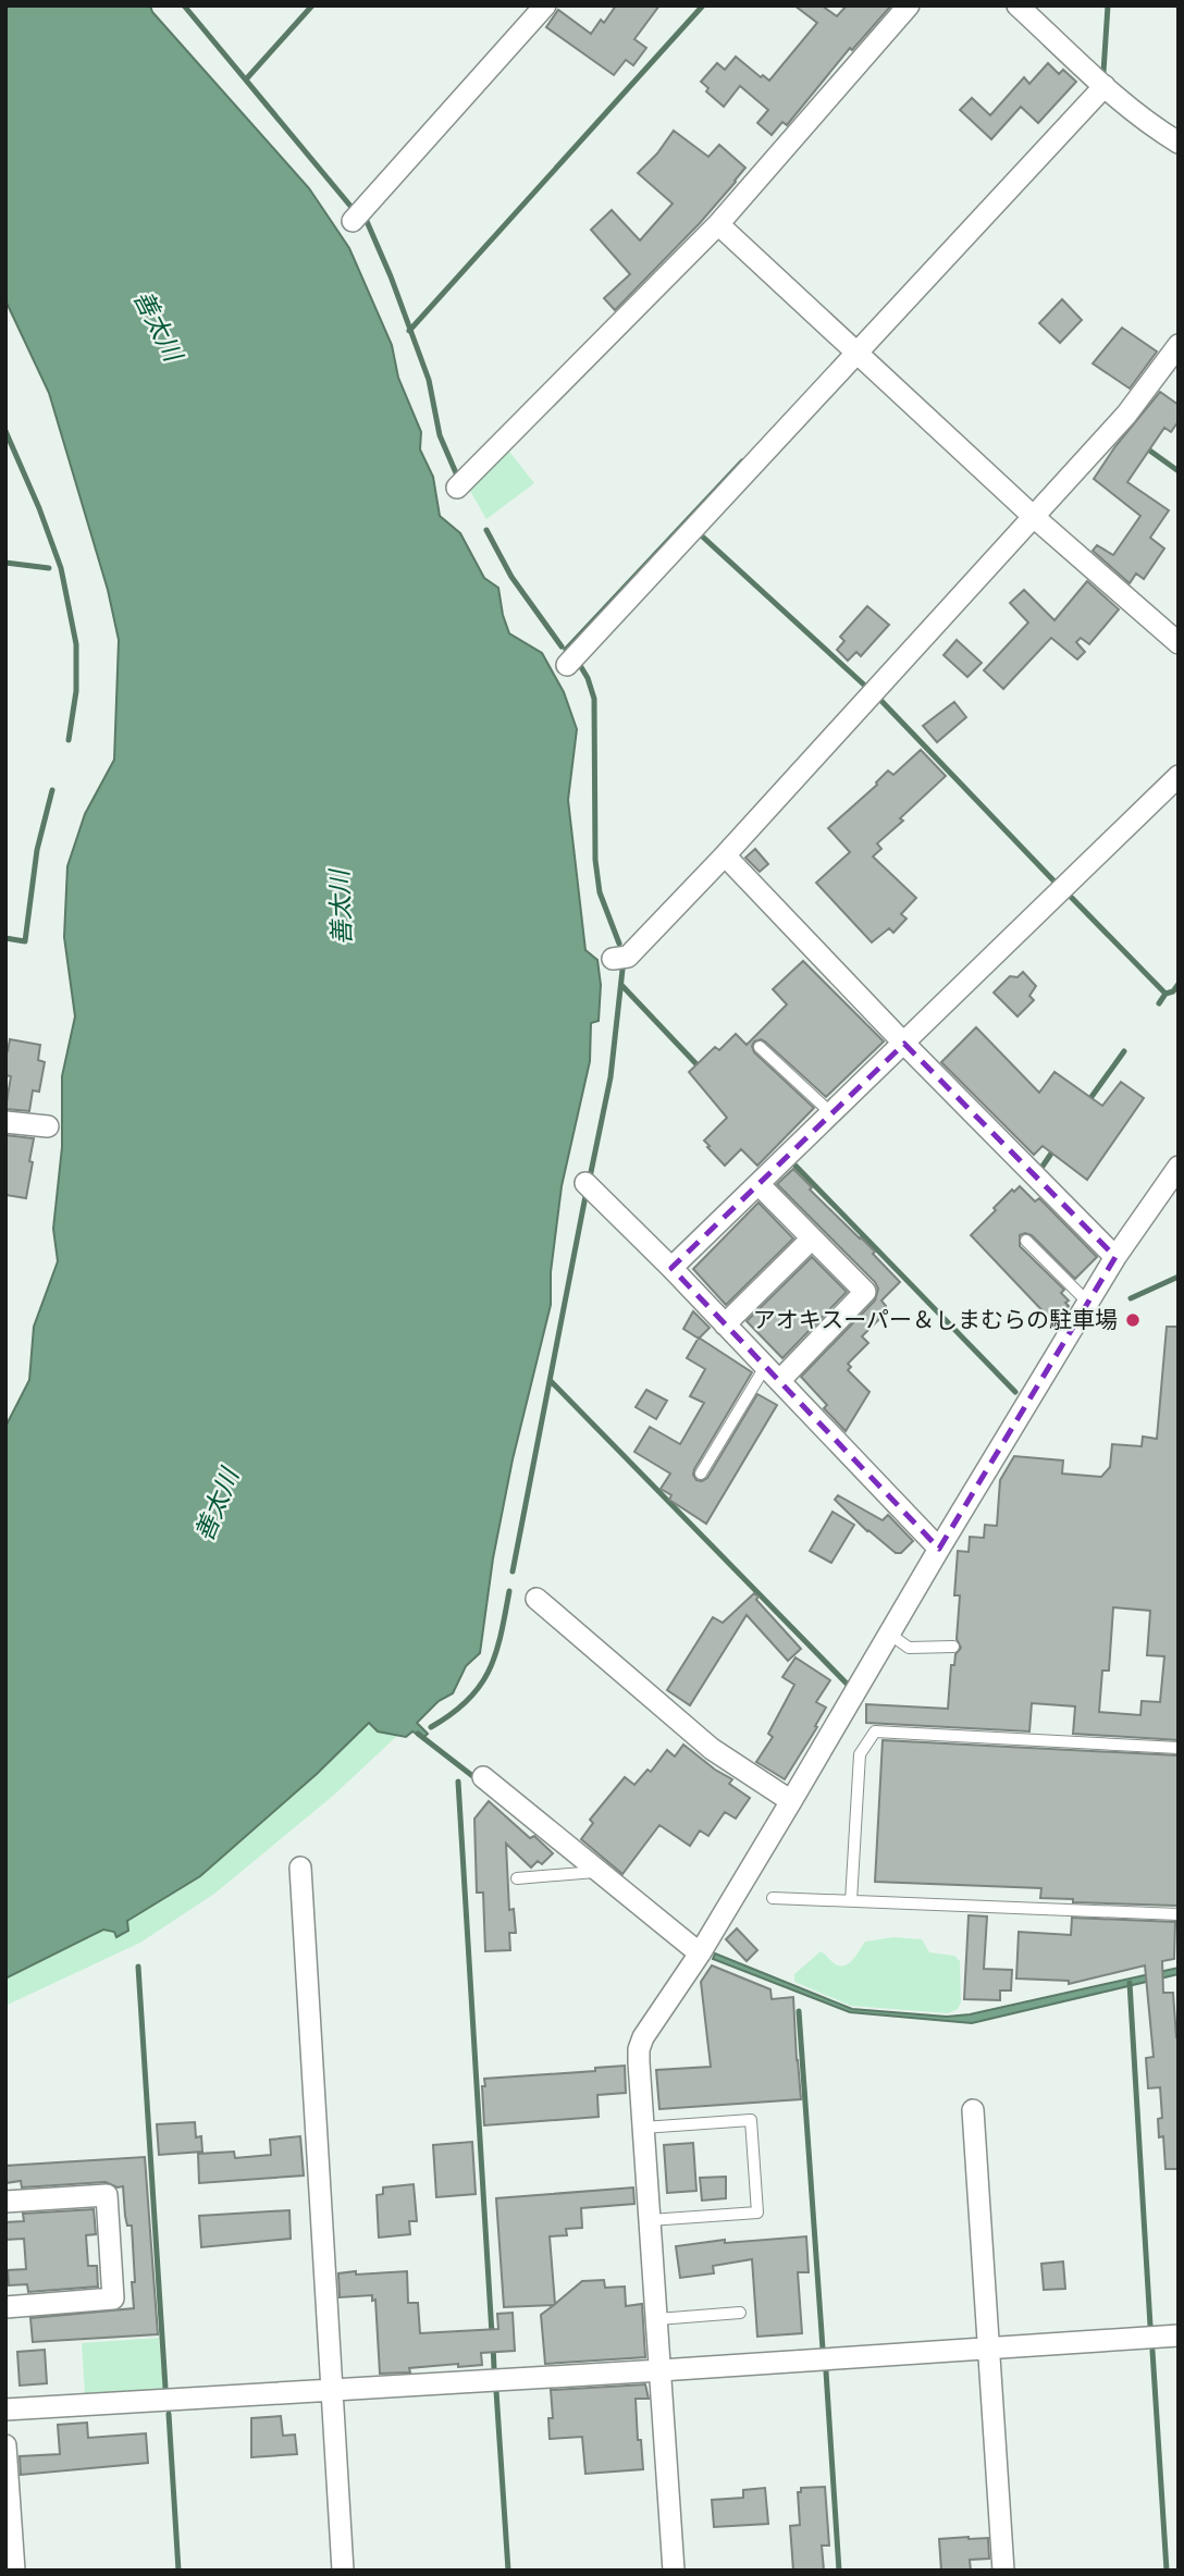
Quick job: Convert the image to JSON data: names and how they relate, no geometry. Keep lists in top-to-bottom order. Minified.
{"water":["善太川"],"places":["アオキスーパー＆しまむらの駐車場"]}
